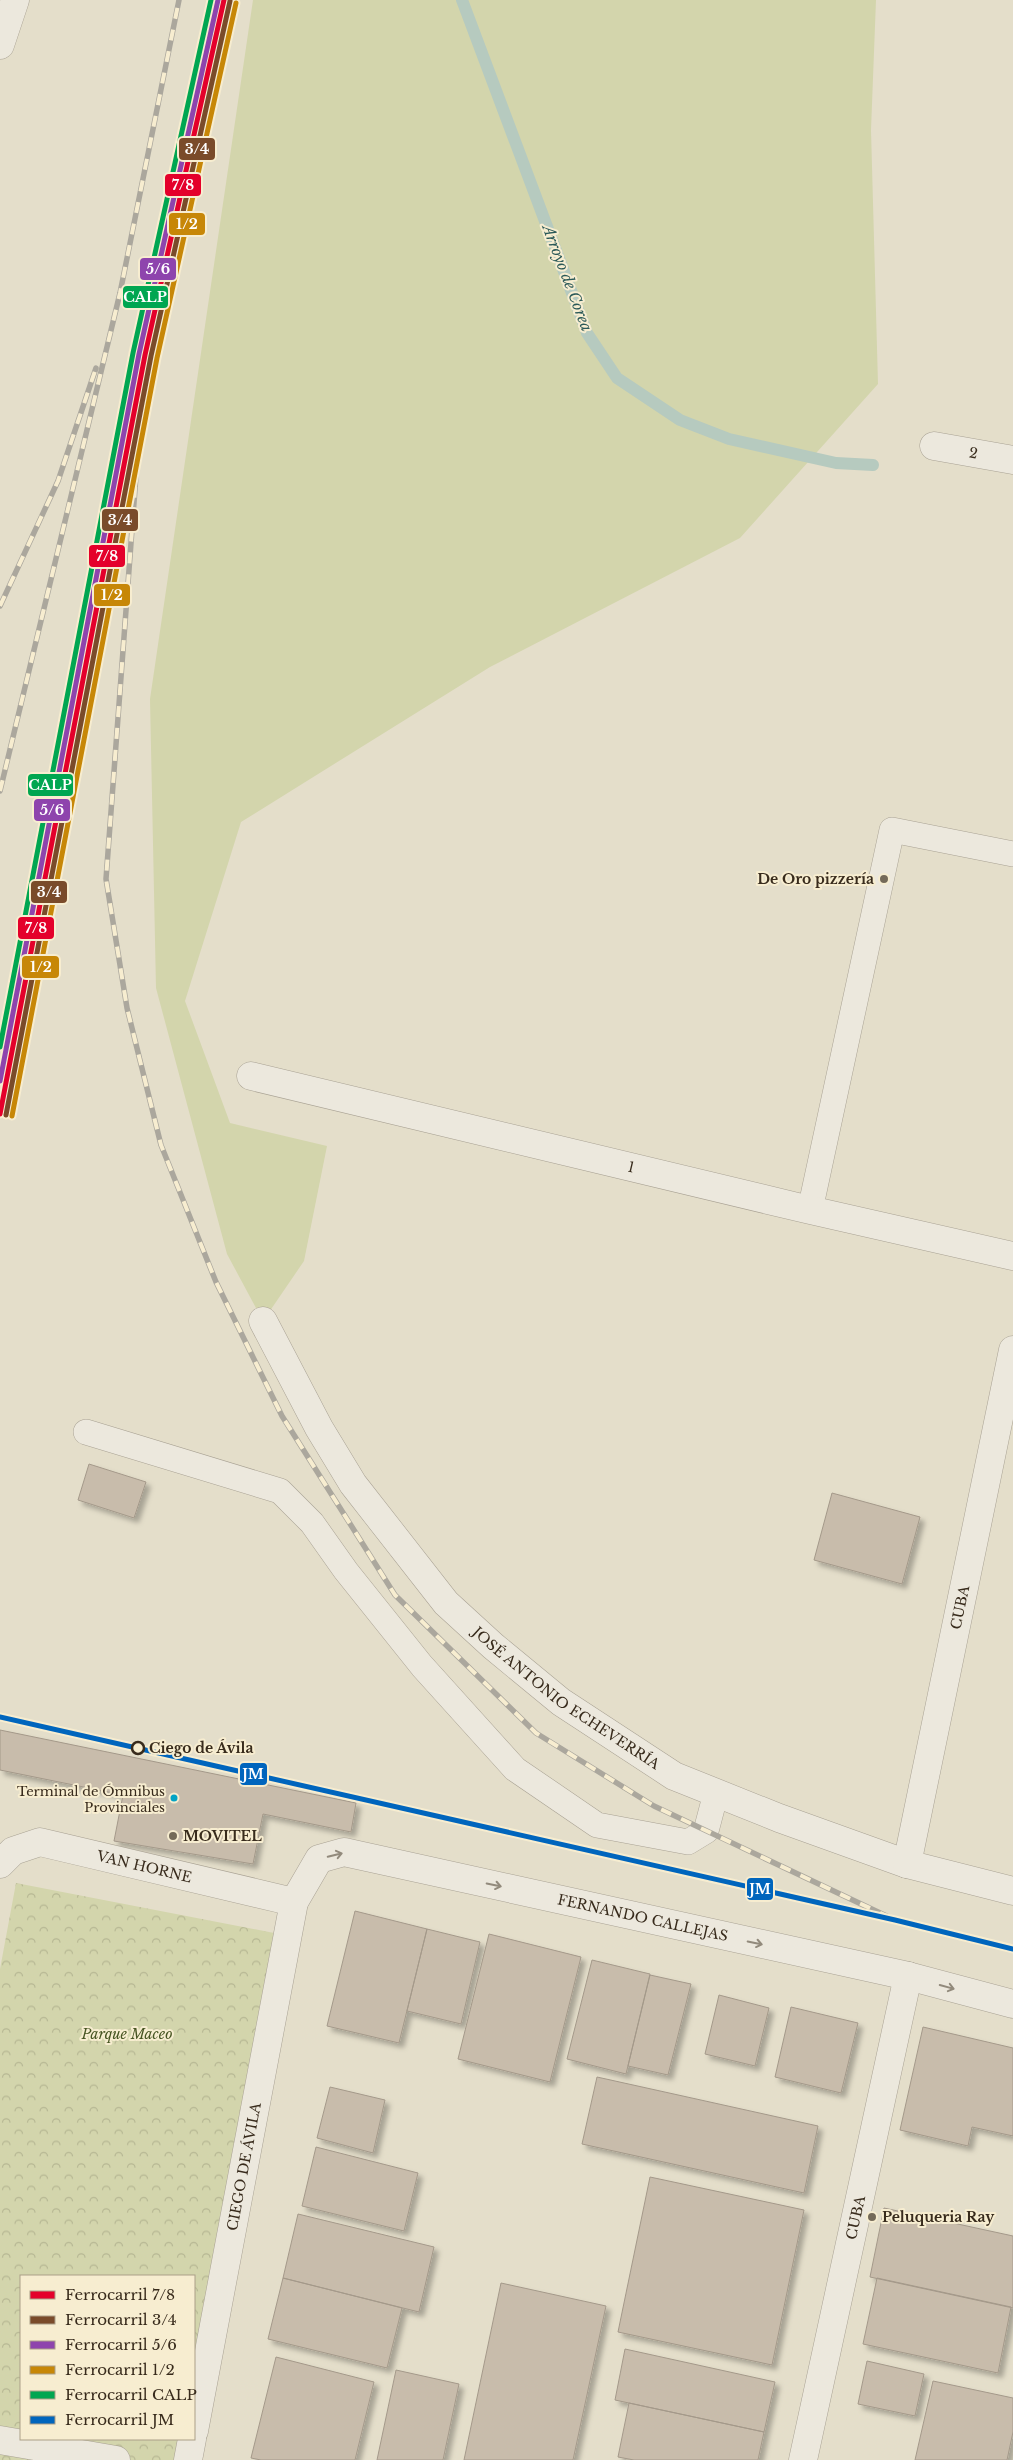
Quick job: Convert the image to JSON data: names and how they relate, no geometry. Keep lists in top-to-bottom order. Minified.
{"streets":{"street":["2","1","CUBA","JOSÉ ANTONIO ECHEVERRÍA","VAN HORNE","FERNANDO CALLEJAS","CIEGO DE ÁVILA"]},"crossings":[["CUBA","JOSÉ ANTONIO ECHEVERRÍA"],["CUBA","FERNANDO CALLEJAS"],["VAN HORNE","FERNANDO CALLEJAS"],["VAN HORNE","CIEGO DE ÁVILA"],["FERNANDO CALLEJAS","CIEGO DE ÁVILA"]],"one_way":["FERNANDO CALLEJAS"],"water":["Arroyo de Corea"],"parks":["Parque Maceo"],"places":["De Oro pizzería","Ciego de Ávila","Terminal de Ómnibus Provinciales","MOVITEL","Peluqueria Ray"],"lines":["rail line 7/8","rail line 5/6","rail line CALP","rail line 3/4","rail line 1/2","rail line JM"],"legend":["Ferrocarril 7/8","Ferrocarril 3/4","Ferrocarril 5/6","Ferrocarril 1/2","Ferrocarril CALP","Ferrocarril JM"]}
